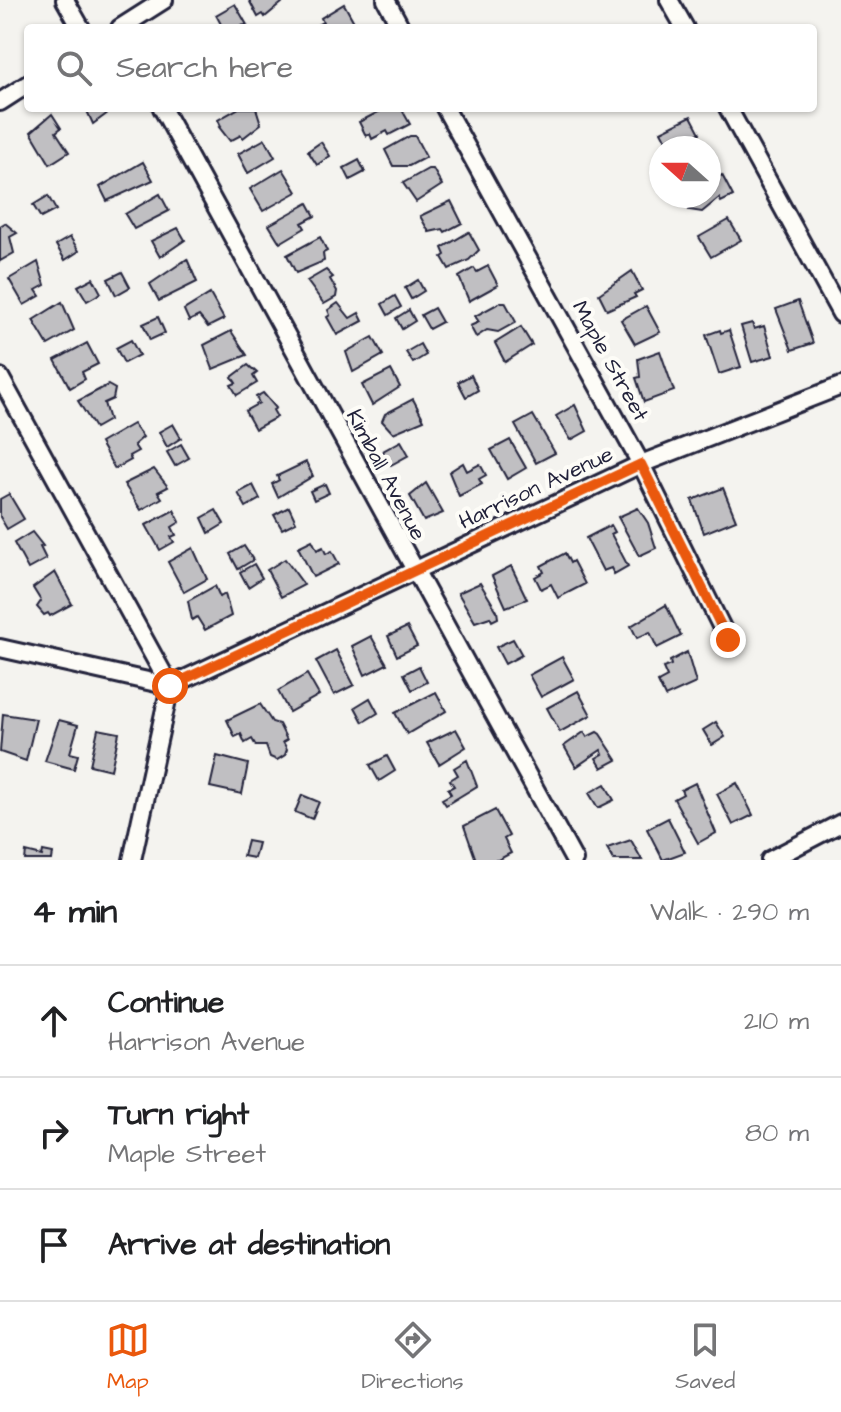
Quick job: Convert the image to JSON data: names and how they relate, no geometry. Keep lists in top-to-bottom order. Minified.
{"streets":{"street":["Maple Street","Kimball Avenue","Harrison Avenue"]},"crossings":[["Maple Street","Harrison Avenue"],["Kimball Avenue","Harrison Avenue"]],"north":"left","page":{"search":"Search here","heading":["4 min","Walk · 290 m"],"list":[["Continue","Harrison Avenue","210 m"],["Turn right","Maple Street","80 m"],"Arrive at destination"],"nav":["Map","Directions","Saved"]}}
